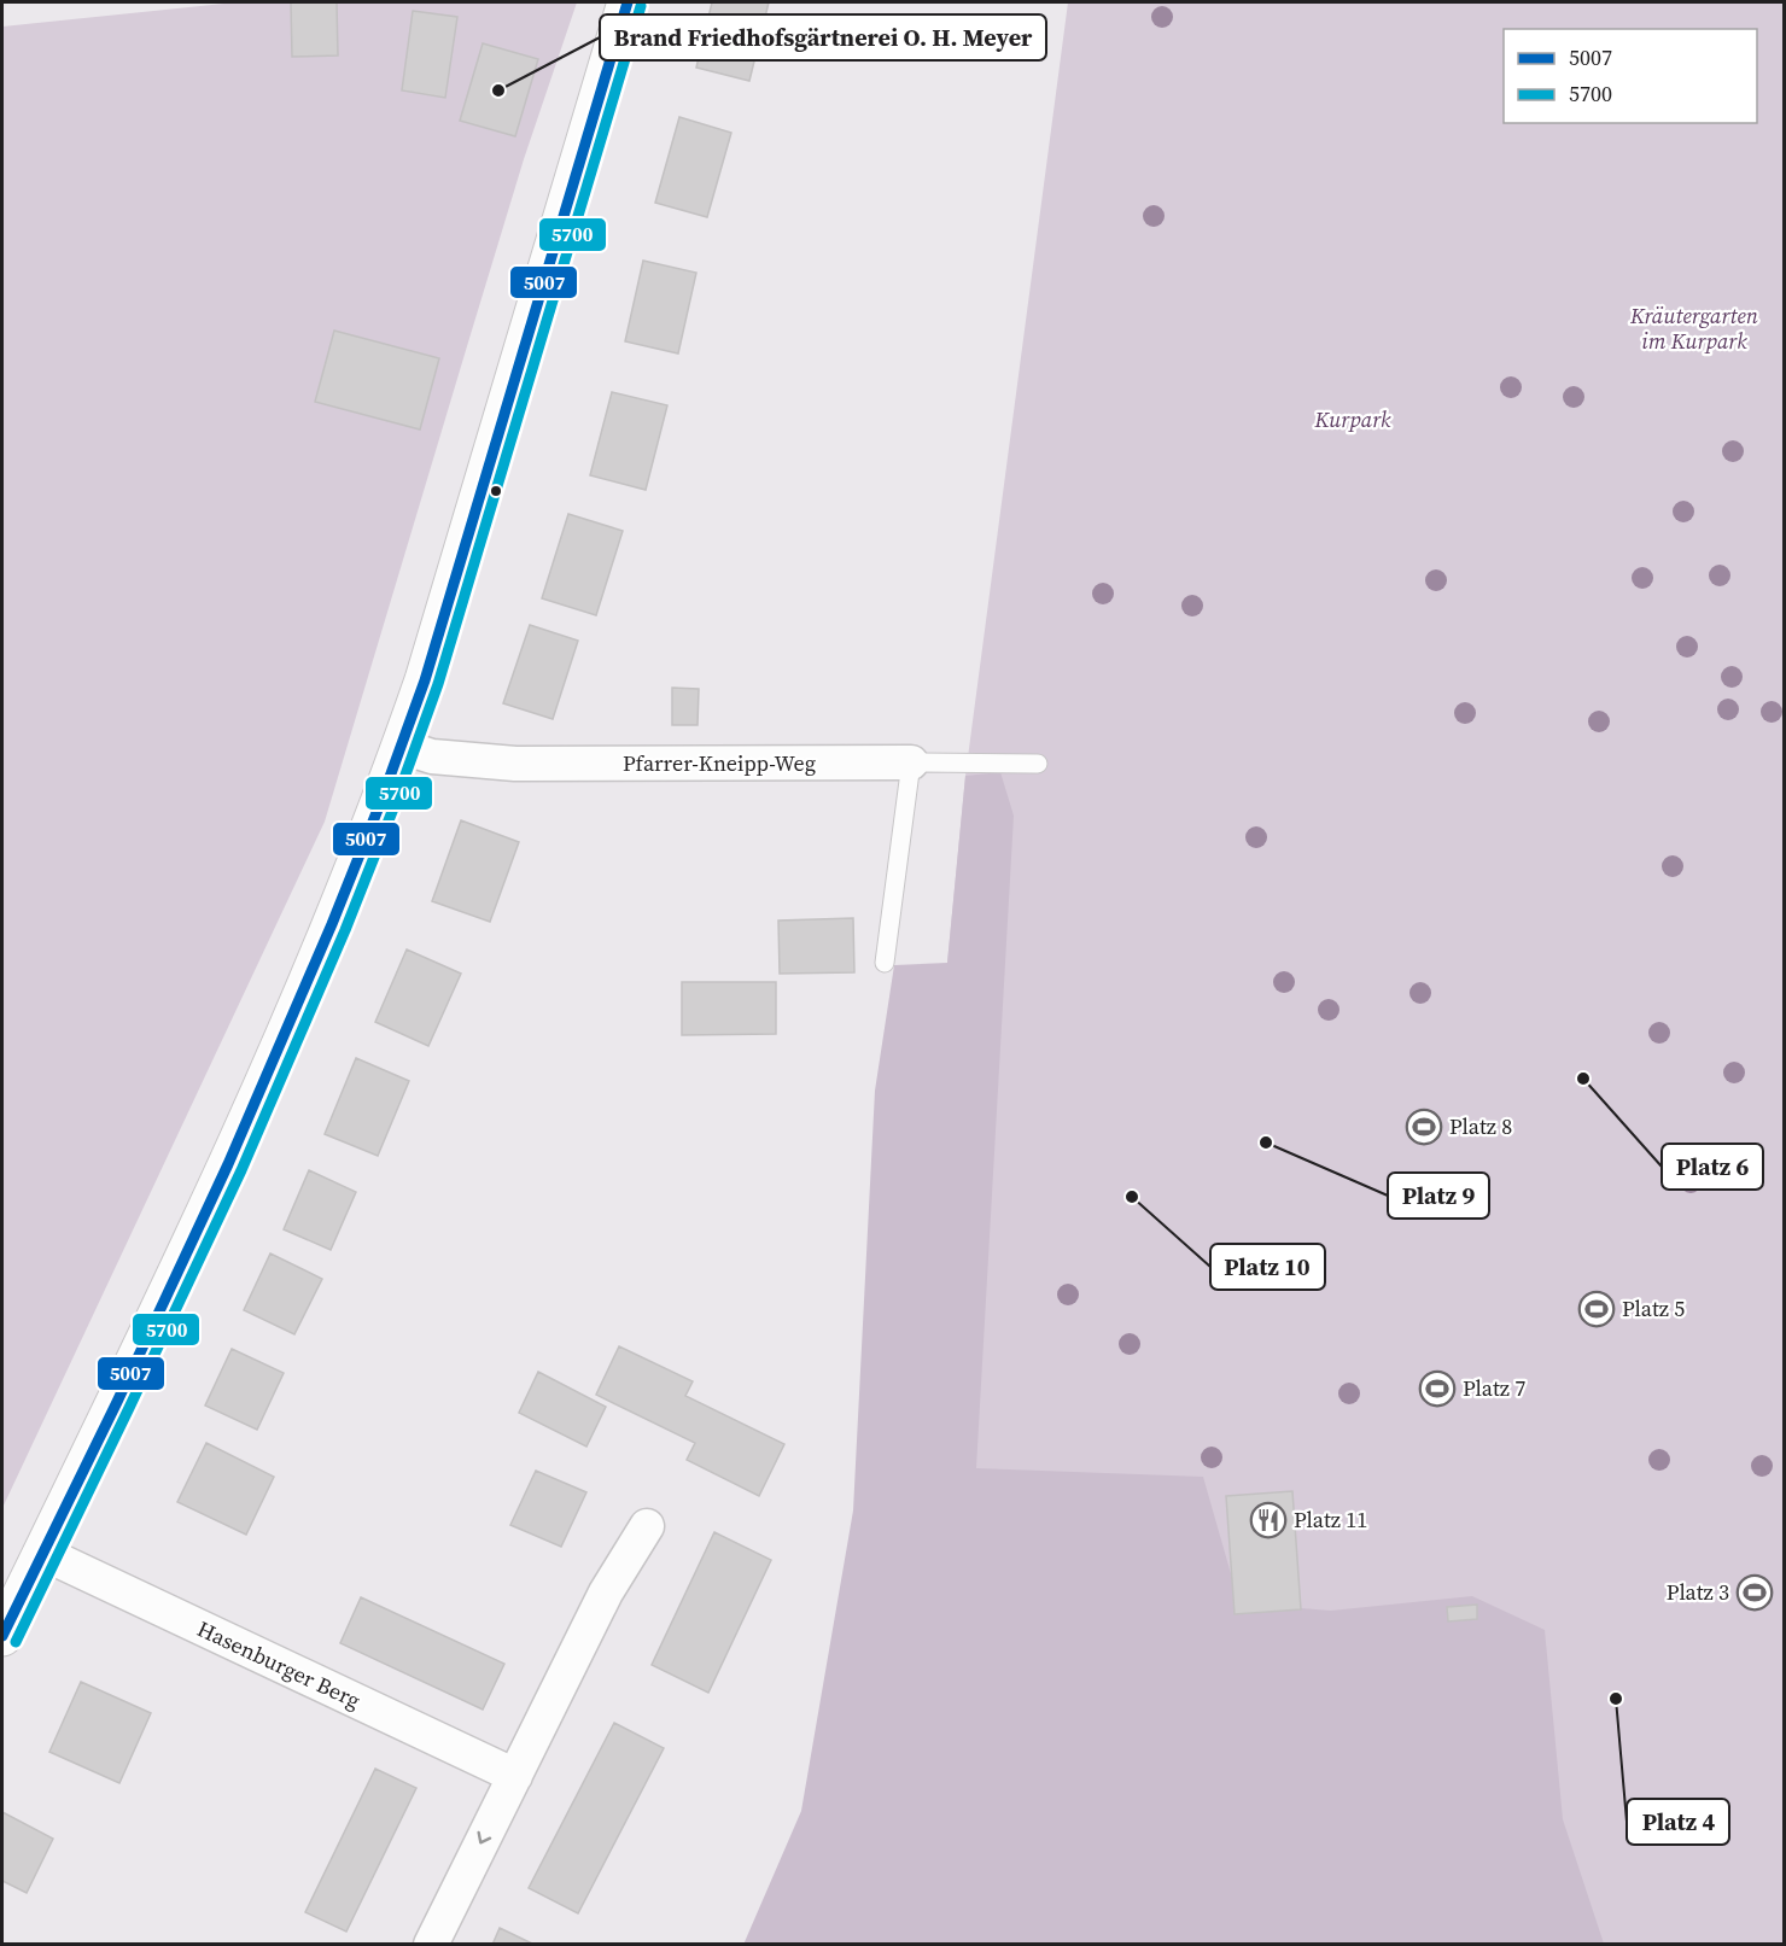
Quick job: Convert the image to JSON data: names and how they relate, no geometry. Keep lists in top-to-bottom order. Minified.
{"streets":{"street":["Pfarrer-Kneipp-Weg","Hasenburger Berg"]},"parks":["Kräutergarten im Kurpark","Kurpark"],"places":{"other":["Brand Friedhofsgärtnerei O. H. Meyer","Platz 6","Platz 9","Platz 10","Platz 4"],"sports":["Platz 8","Platz 5","Platz 7","Platz 3"],"restaurant":["Platz 11"]},"lines":["transit line 5007","transit line 5700"],"legend":["5007","5700"]}
